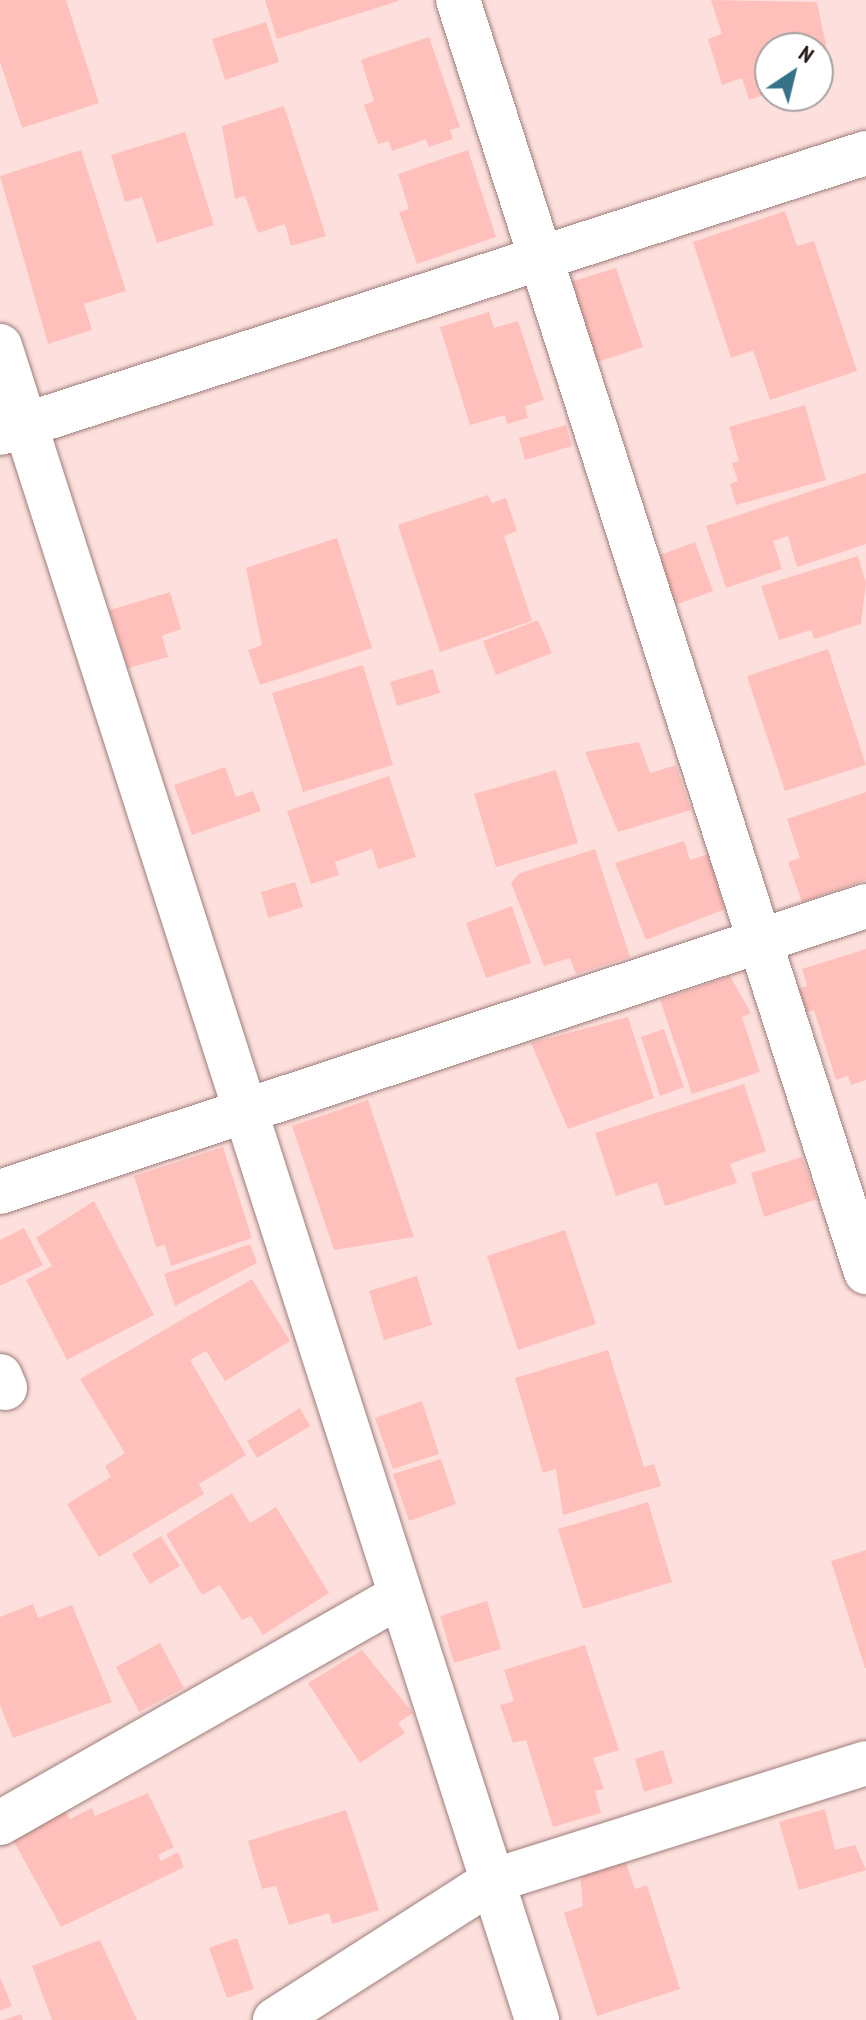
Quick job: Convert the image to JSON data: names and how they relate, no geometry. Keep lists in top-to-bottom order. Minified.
{"north":"top right"}
